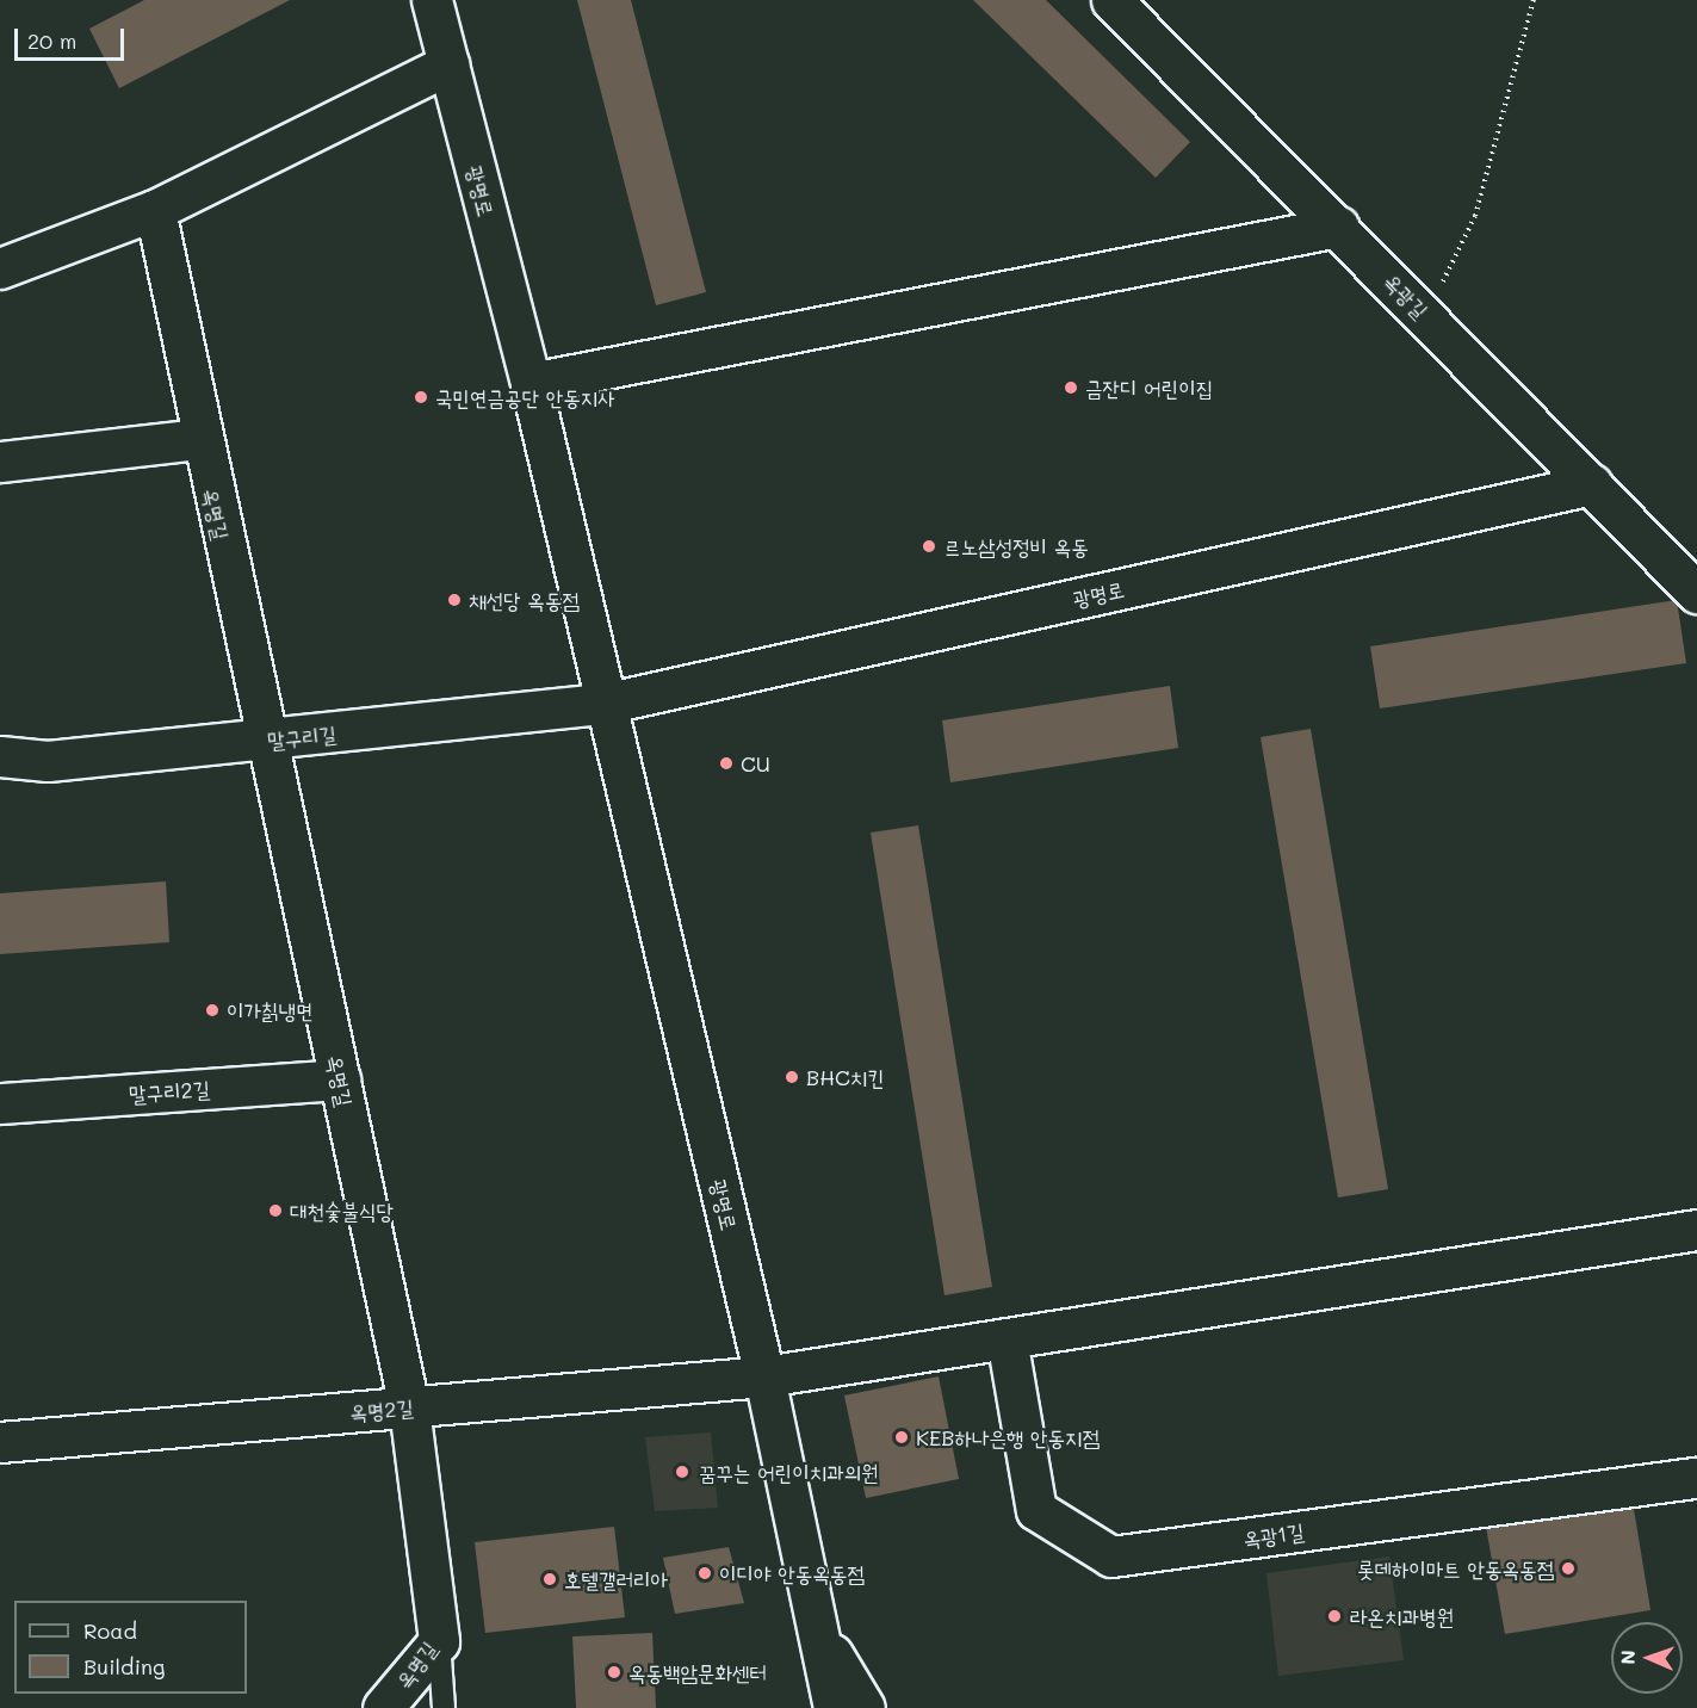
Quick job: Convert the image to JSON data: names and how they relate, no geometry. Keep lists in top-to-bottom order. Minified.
{"streets":{"street":["광명로","옥광길","옥명길","말구리길","말구리2길","옥명2길","옥광1길"]},"crossings":[["광명로","옥광길"],["광명로","말구리길"],["광명로","옥명2길"],["옥명길","말구리길"],["옥명길","말구리2길"],["옥명길","옥명2길"]],"places":["금잔디 어린이집","국민연금공단 안동지사","르노삼성정비 옥동","채선당 옥동점","CU","이가칡냉면","BHC치킨","대천숯불식당","KEB하나은행 안동지점","꿈꾸는 어린이치과의원","롯데하이마트 안동옥동점","이디야 안동옥동점","호텔갤러리아","라온치과병원","옥동백암문화센터"],"legend":["Road","Building"],"scale_bar":"20 m","north":"left"}
